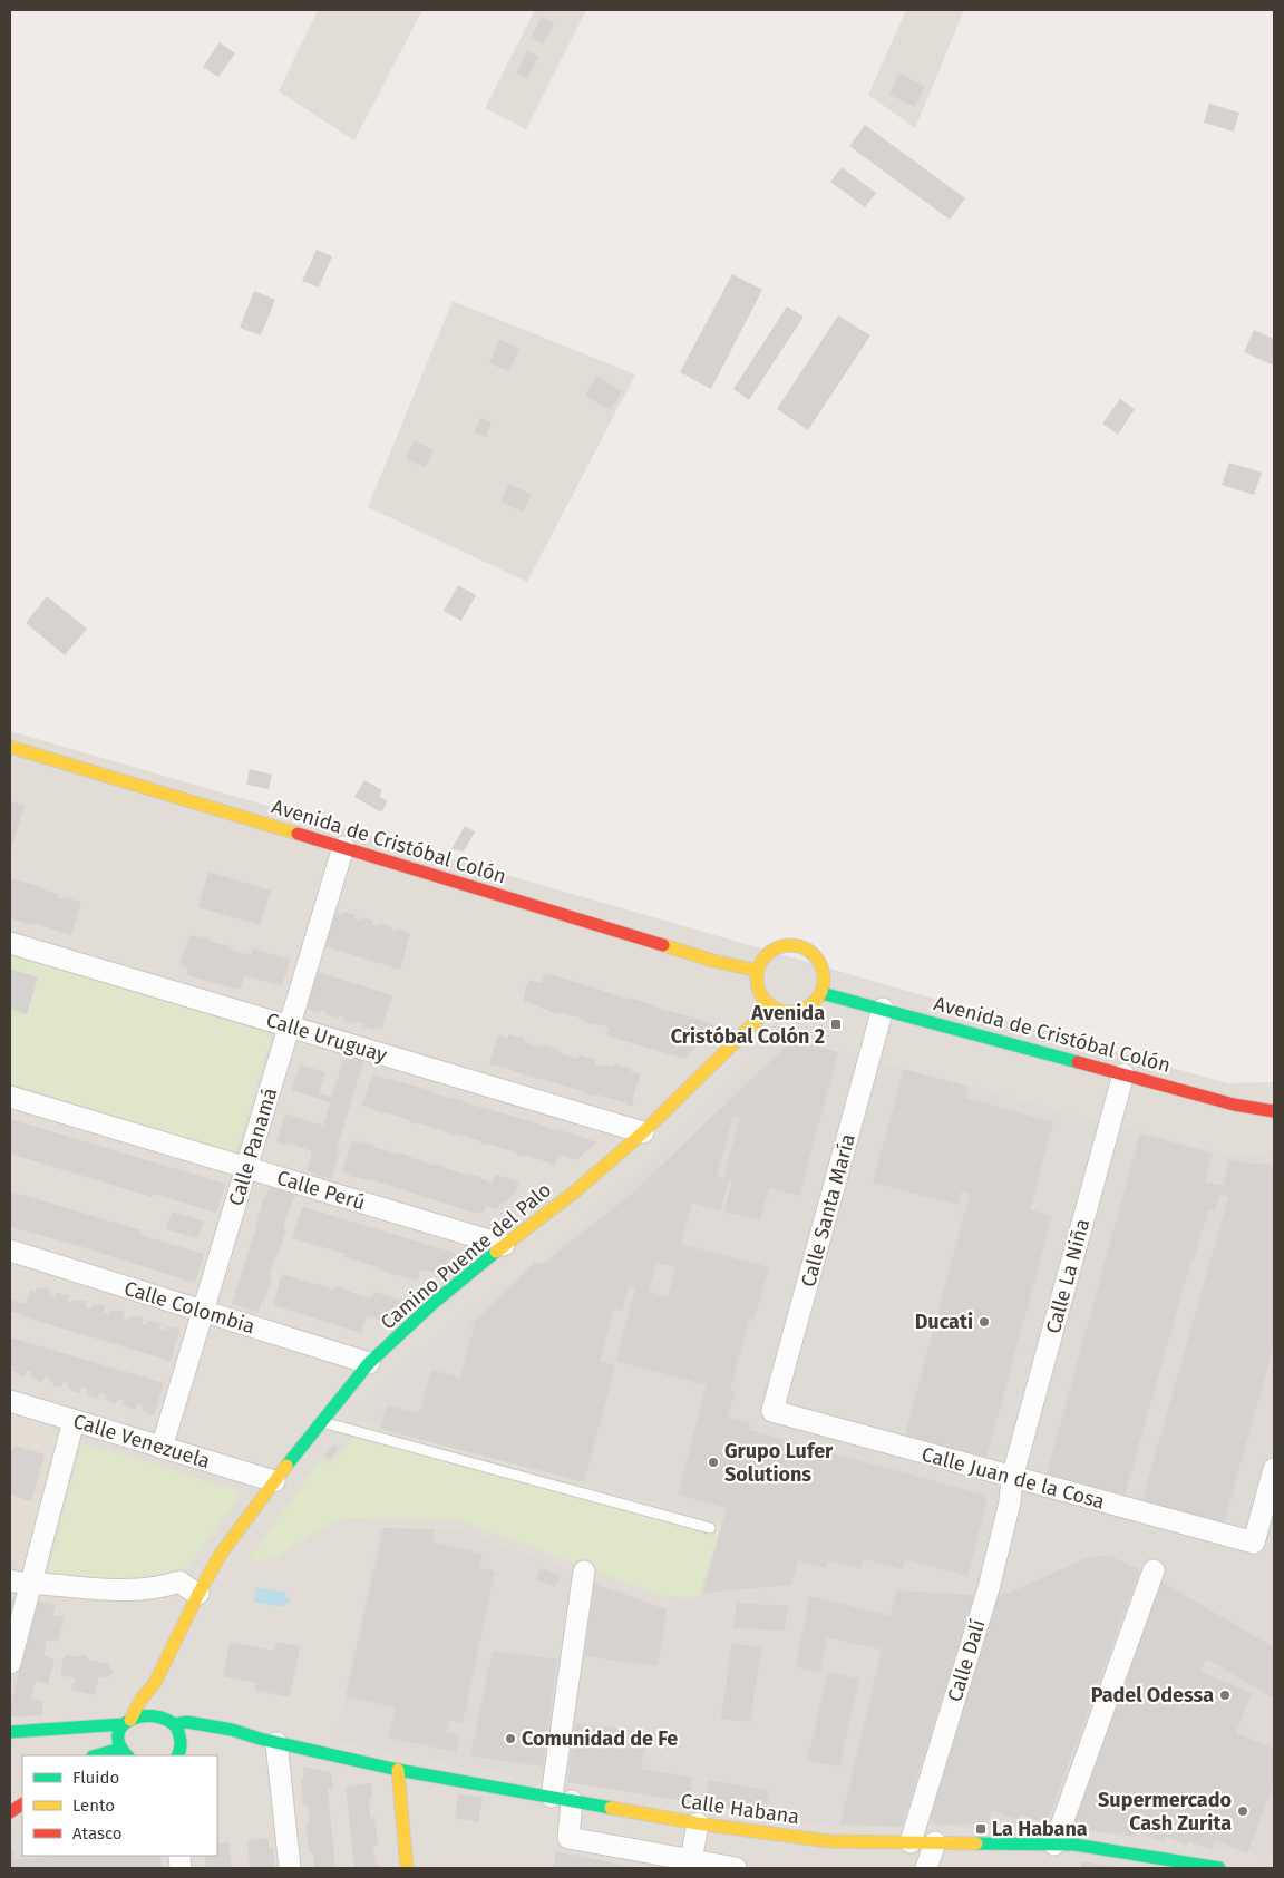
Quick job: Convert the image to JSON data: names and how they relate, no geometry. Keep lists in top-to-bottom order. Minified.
{"streets":{"street":["Avenida de Cristóbal Colón","Calle Uruguay","Calle Panamá","Calle Perú","Calle Santa María","Camino Puente del Palo","Calle La Niña","Calle Colombia","Calle Venezuela","Calle Juan de la Cosa","Calle Dalí","Calle Habana"]},"crossings":[["Avenida de Cristóbal Colón","Calle Panamá"],["Avenida de Cristóbal Colón","Calle Santa María"],["Avenida de Cristóbal Colón","Camino Puente del Palo"],["Avenida de Cristóbal Colón","Calle La Niña"],["Calle Uruguay","Calle Panamá"],["Calle Uruguay","Camino Puente del Palo"],["Calle Panamá","Calle Perú"],["Calle Panamá","Calle Colombia"],["Calle Panamá","Calle Venezuela"],["Calle Perú","Camino Puente del Palo"],["Calle Santa María","Calle Juan de la Cosa"],["Camino Puente del Palo","Calle Colombia"],["Camino Puente del Palo","Calle Venezuela"],["Calle La Niña","Calle Juan de la Cosa"],["Calle La Niña","Calle Dalí"],["Calle Juan de la Cosa","Calle Dalí"],["Calle Dalí","Calle Habana"]],"places":{"transit":["Avenida Cristóbal Colón 2","La Habana"],"other":["Ducati","Grupo Lufer Solutions","Padel Odessa","Comunidad de Fe","Supermercado Cash Zurita"]},"legend":["Fluido","Lento","Atasco"]}
